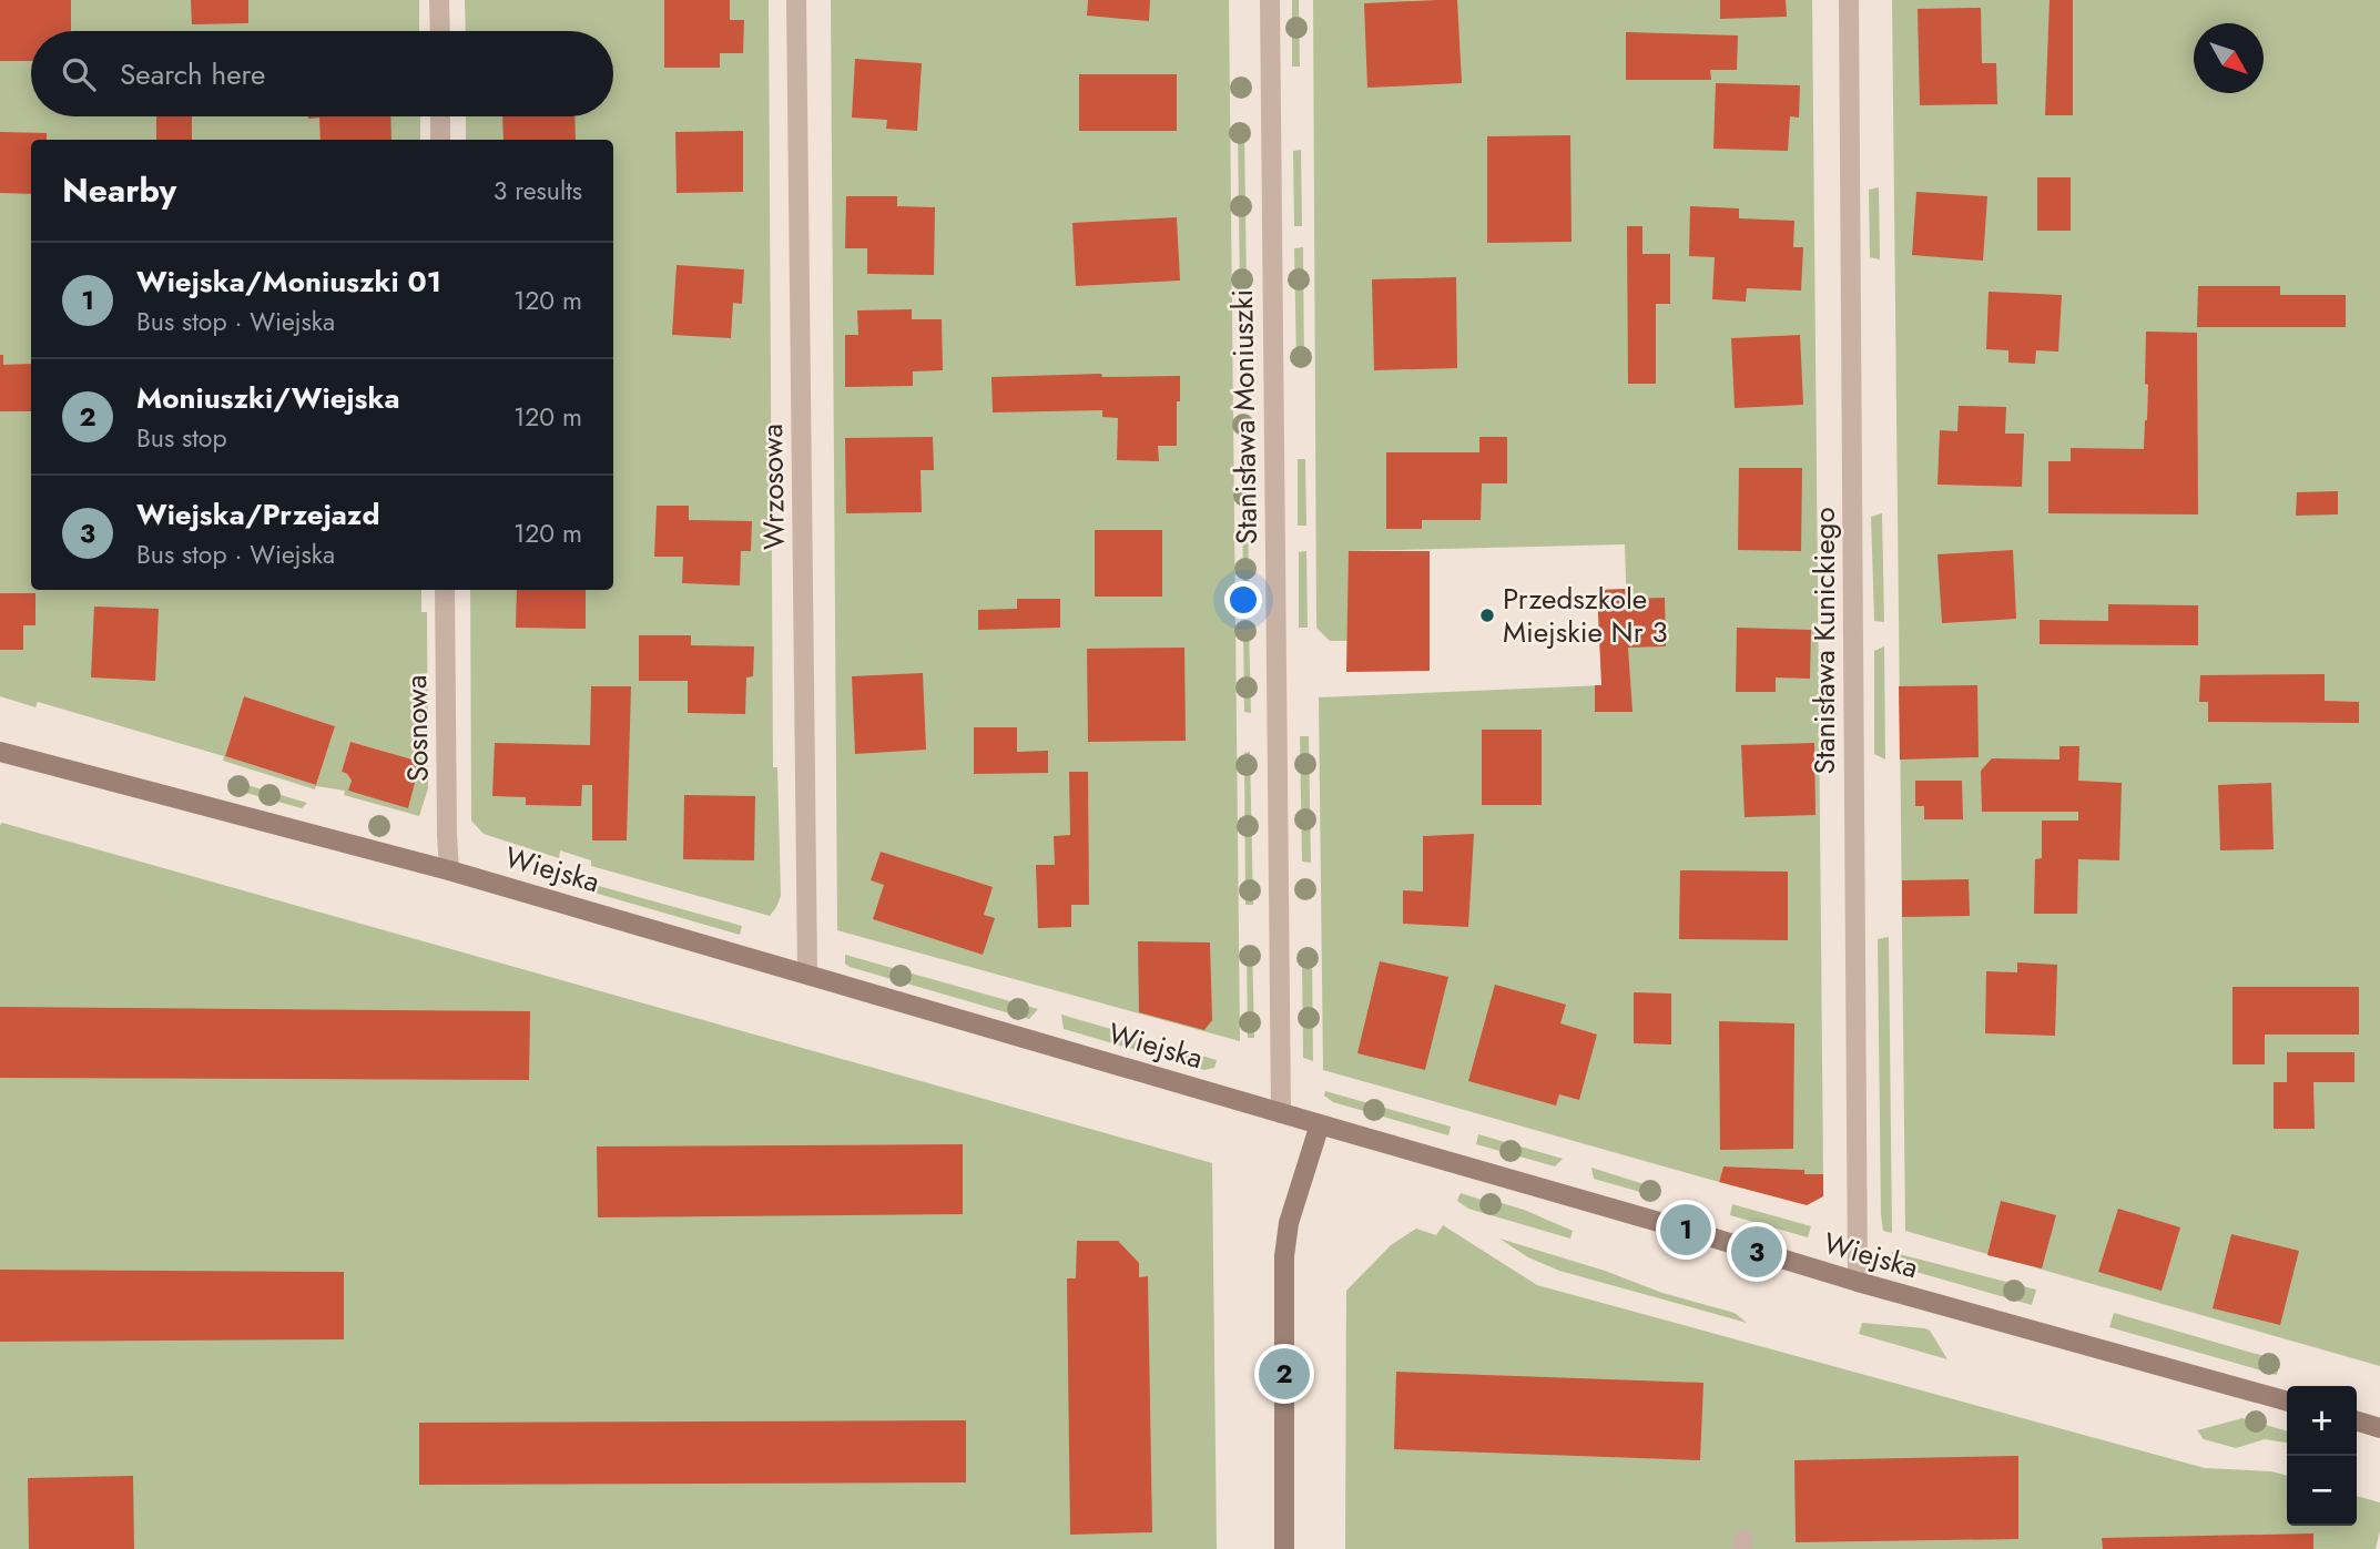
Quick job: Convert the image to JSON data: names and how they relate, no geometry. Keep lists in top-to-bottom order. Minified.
{"streets":{"street":["Stanisława Moniuszki","Wrzosowa","Stanisława Kunickiego","Sosnowa","Wiejska"]},"crossings":[["Stanisława Moniuszki","Wiejska"],["Wrzosowa","Wiejska"],["Stanisława Kunickiego","Wiejska"],["Sosnowa","Wiejska"]],"places":["Przedszkole Miejskie Nr 3"],"north":"bottom right","page":{"search":"Search here","heading":["Nearby","3 results"],"list":[{"mark":"1","name":"Wiejska/Moniuszki 01","note":"Bus stop · Wiejska","value":"120 m"},{"mark":"2","name":"Moniuszki/Wiejska","note":"Bus stop","value":"120 m"},{"mark":"3","name":"Wiejska/Przejazd","note":"Bus stop · Wiejska","value":"120 m"}],"pins":["1","3","2"],"map_buttons":["+","−"]}}
